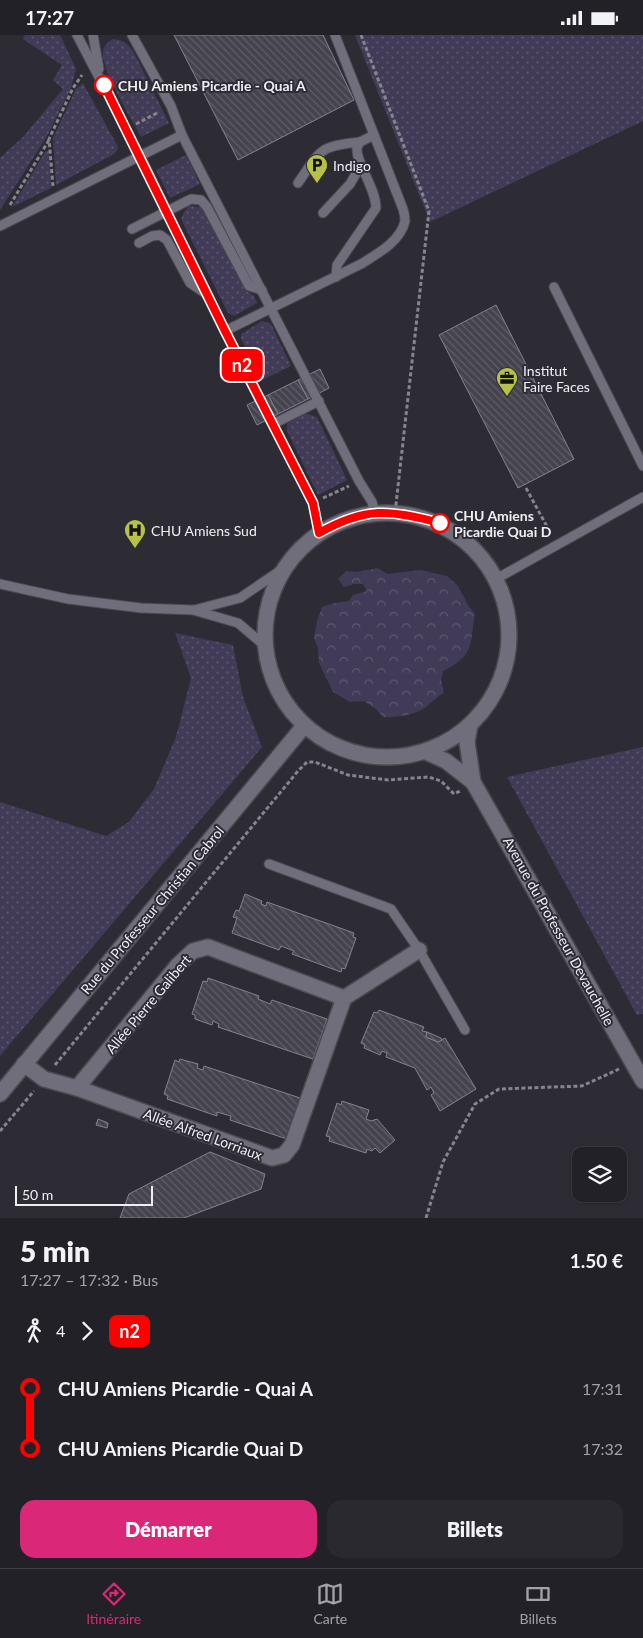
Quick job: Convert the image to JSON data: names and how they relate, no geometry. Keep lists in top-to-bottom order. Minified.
{"streets":{"street":["Rue du Professeur Christian Cabrol","Avenue du Professeur Devauchelle","Allée Pierre Galibert","Allée Alfred Lorriaux"]},"crossings":[["Rue du Professeur Christian Cabrol","Allée Alfred Lorriaux"],["Allée Pierre Galibert","Allée Alfred Lorriaux"]],"places":{"other":["CHU Amiens Picardie - Quai A","CHU Amiens Picardie Quai D"],"parking":["Indigo"],"office":["Institut Faire Faces"],"hospital":["CHU Amiens Sud"]},"lines":["bus line n2"],"scale_bar":"50 m","page":{"status":"17:27","on_map":"n2","scale":"50 m","heading":["5 min","17:27 – 17:32 · Bus","1.50 €"],"legs":["4","n2"],"list":[{"name":"CHU Amiens Picardie - Quai A","value":"17:31"},{"name":"CHU Amiens Picardie Quai D","value":"17:32"}],"buttons":["Démarrer","Billets"],"tabs":["Itinéraire","Carte","Billets"]}}
